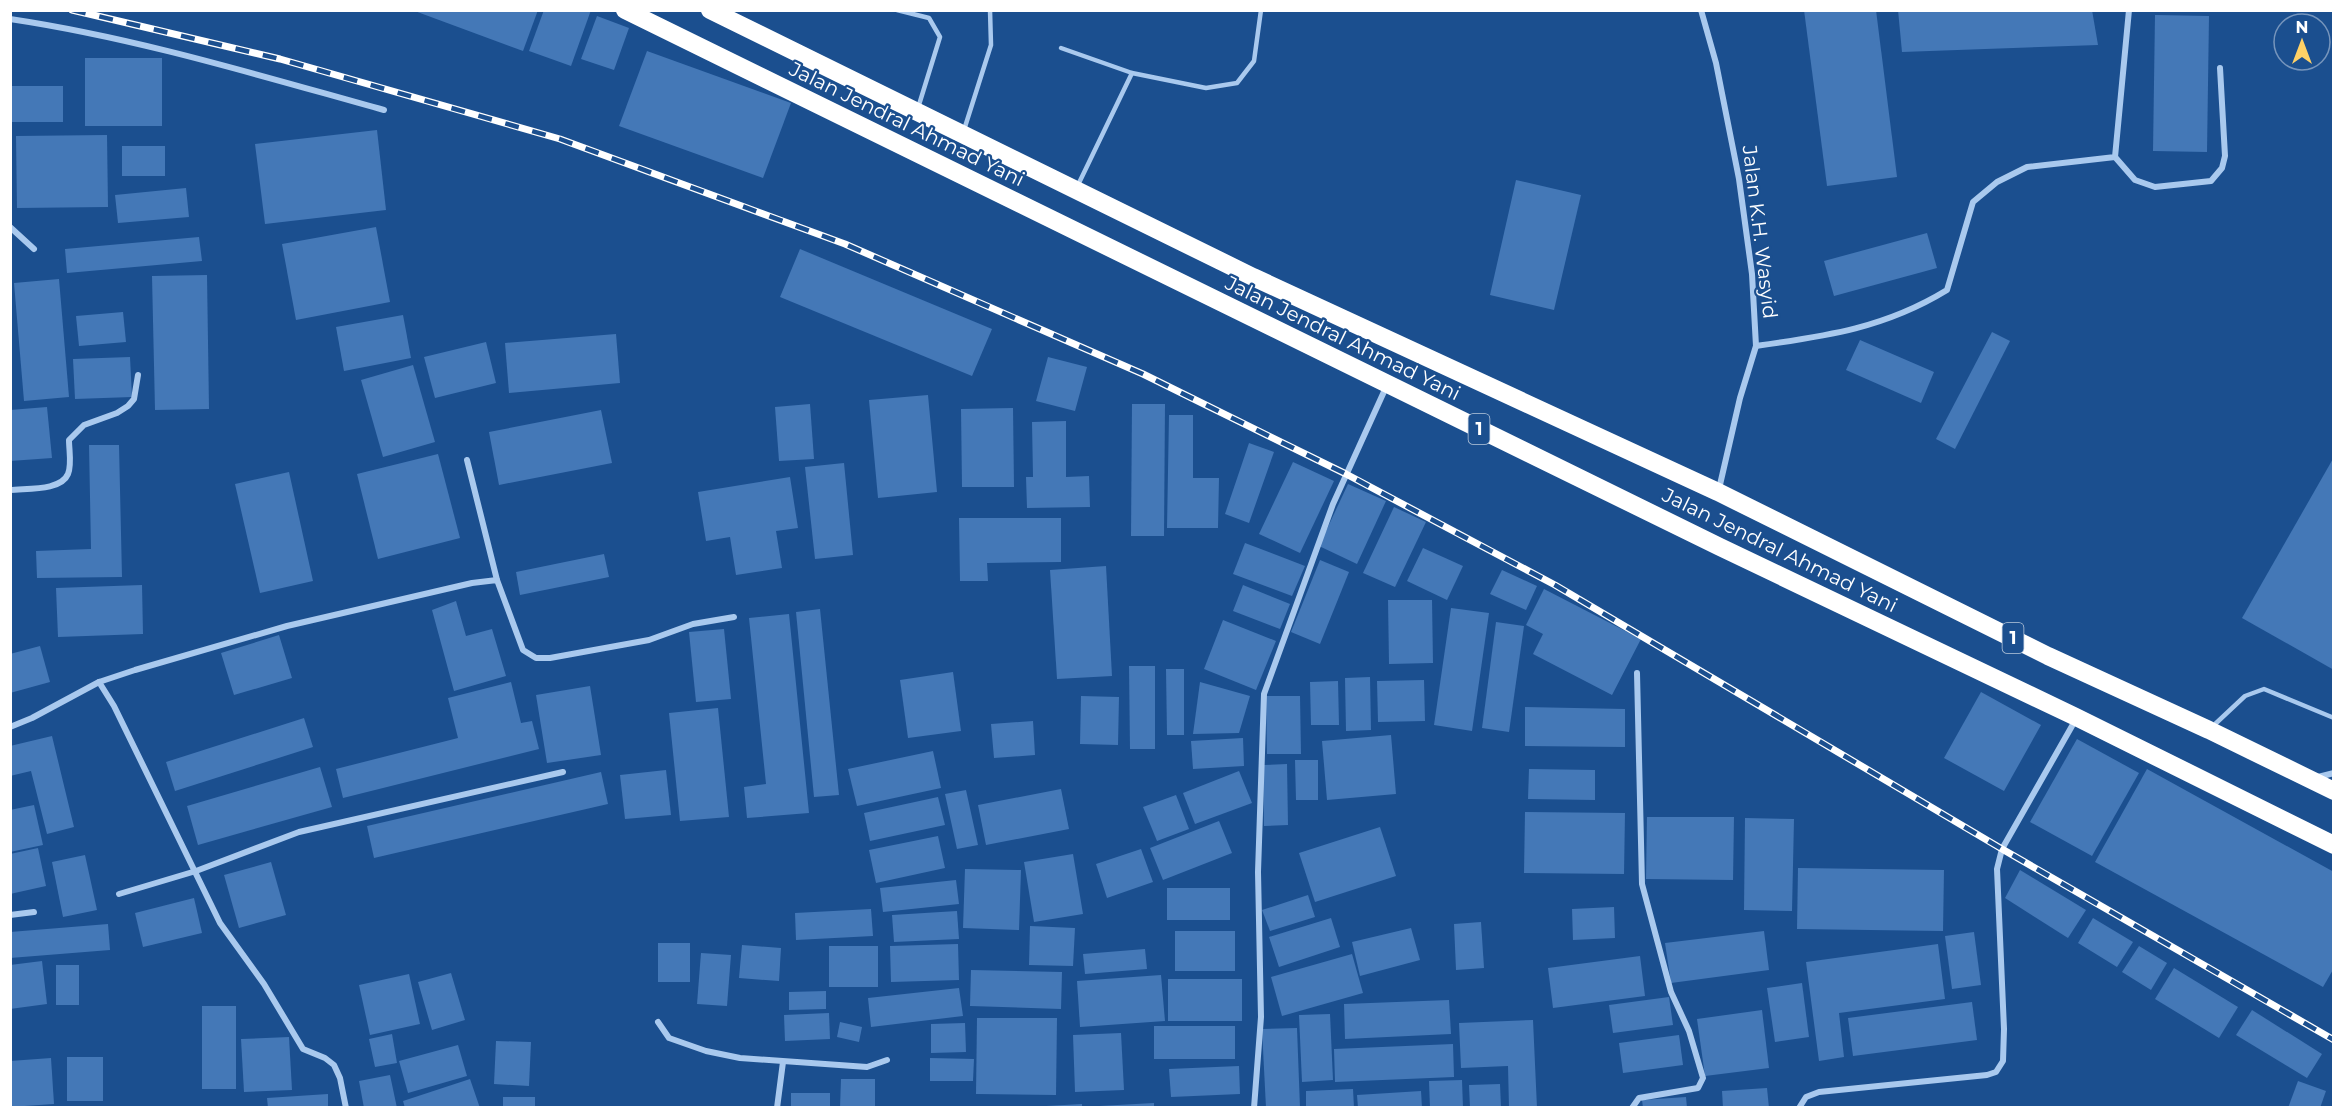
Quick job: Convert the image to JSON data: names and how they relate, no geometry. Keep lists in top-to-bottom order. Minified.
{"streets":{"highway":["Jalan Jendral Ahmad Yani","1"],"street":["Jalan K.H. Wasyid"]},"crossings":[["Jalan Jendral Ahmad Yani","Jalan K.H. Wasyid"]],"north":"top"}
